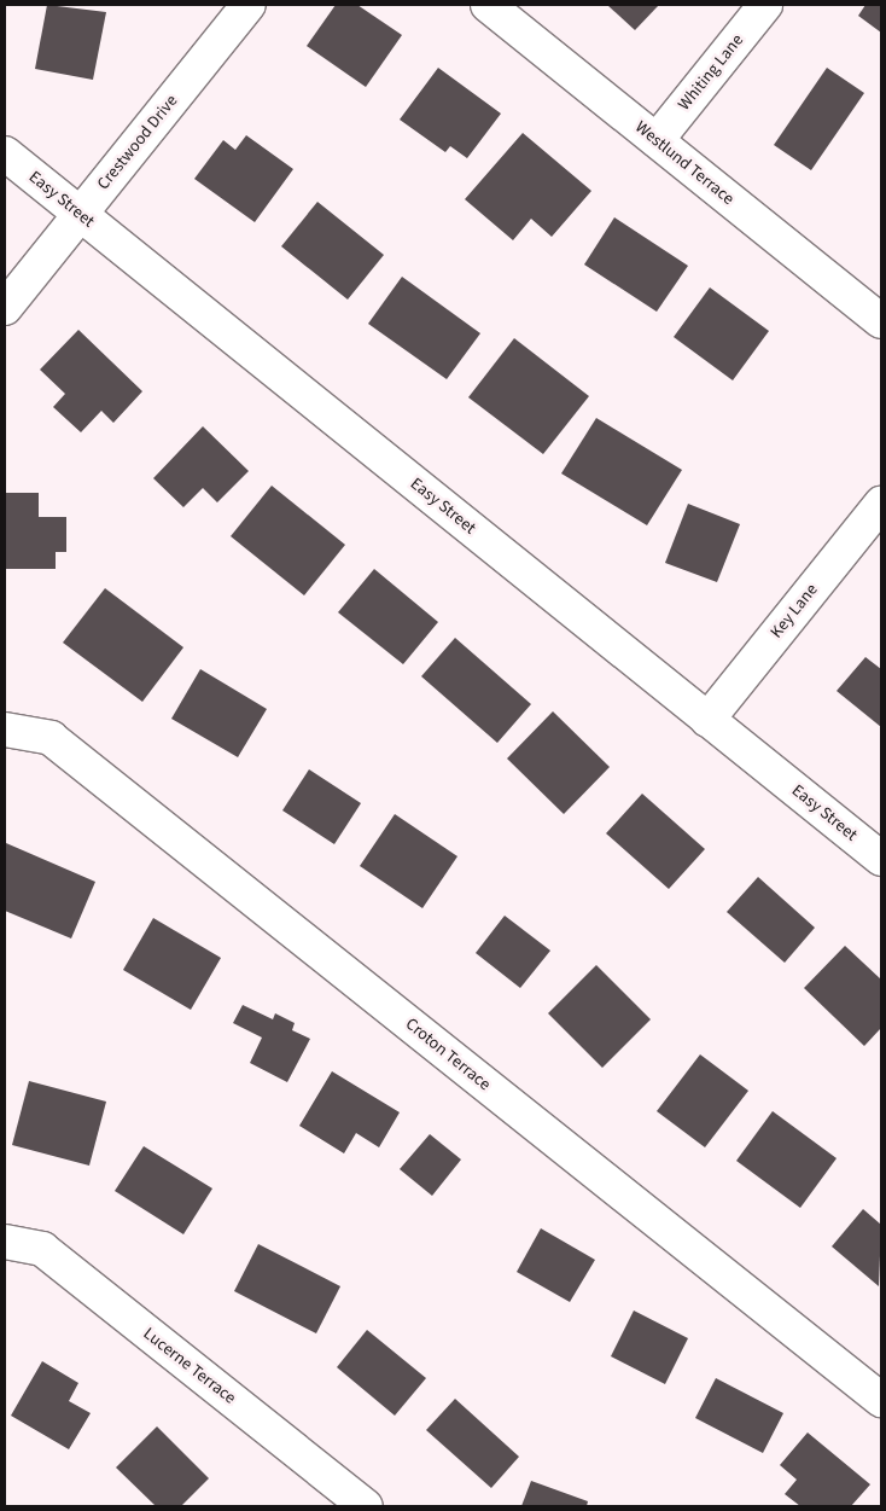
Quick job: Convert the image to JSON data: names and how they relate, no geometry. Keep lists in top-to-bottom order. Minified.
{"streets":{"street":["Whiting Lane","Crestwood Drive","Westlund Terrace","Easy Street","Key Lane","Croton Terrace","Lucerne Terrace"]},"crossings":[["Whiting Lane","Westlund Terrace"],["Crestwood Drive","Easy Street"],["Easy Street","Key Lane"]]}
